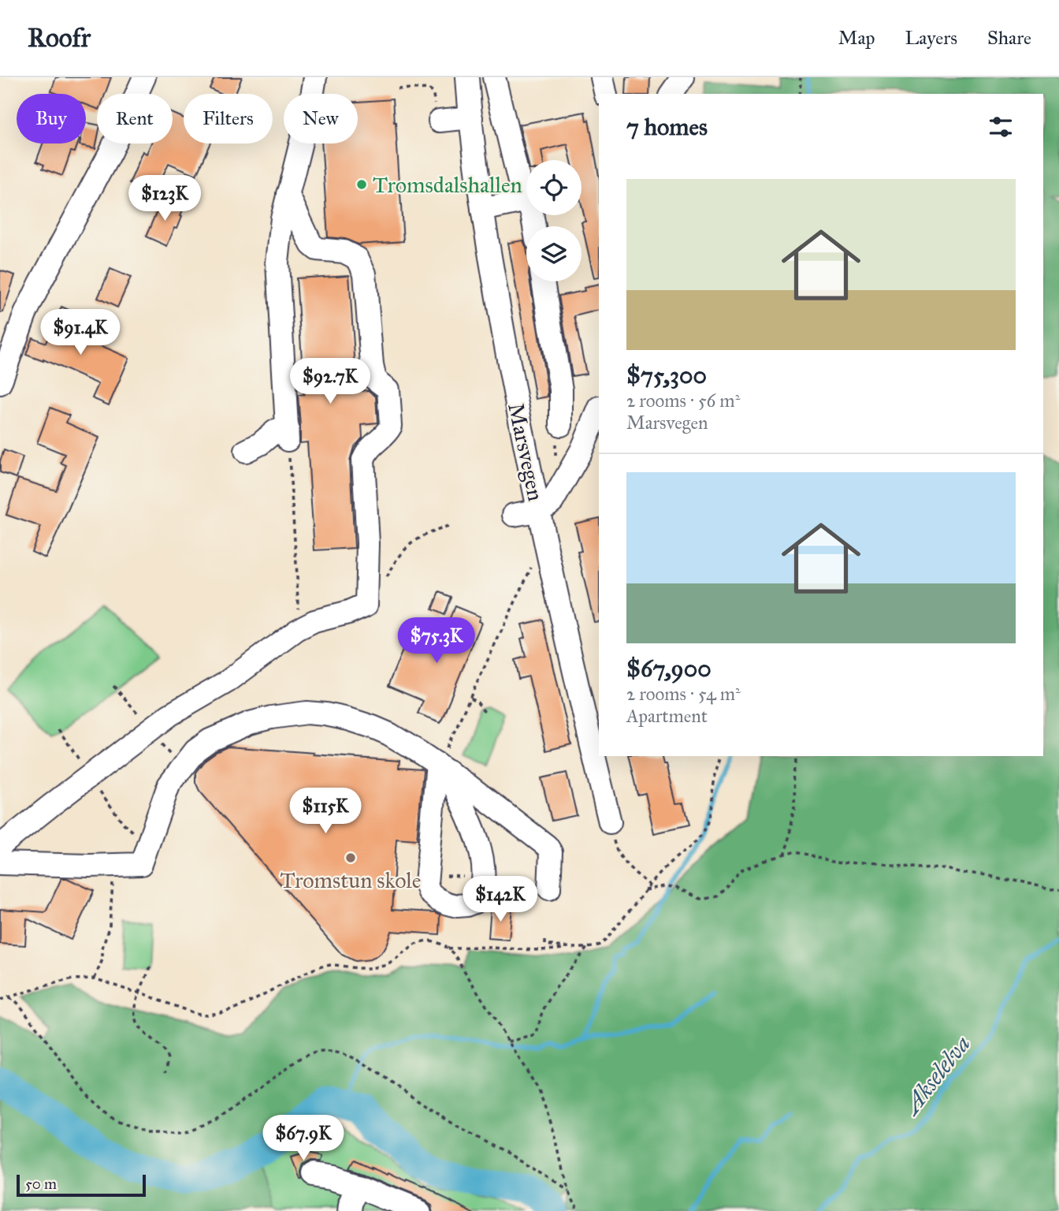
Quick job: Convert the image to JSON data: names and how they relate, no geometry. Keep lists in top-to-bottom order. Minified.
{"streets":{"street":["Marsvegen"]},"water":["Akselelva"],"places":["Tromsdalshallen","Tromstun skole"],"scale_bar":"50 m","page":{"header":"Roofr","nav":["Map","Layers","Share"],"chip":["Buy","Rent","Filters","New"],"heading":"7 homes","list":[{"name":"$75,300","note":"2 rooms · 56 m² · Marsvegen"},{"name":"$67,900","note":"2 rooms · 54 m² · Apartment"}],"price":["$123K","$91.4K","$92.7K","$75.3K","$115K","$142K","$67.9K"],"scale":"50 m"}}
